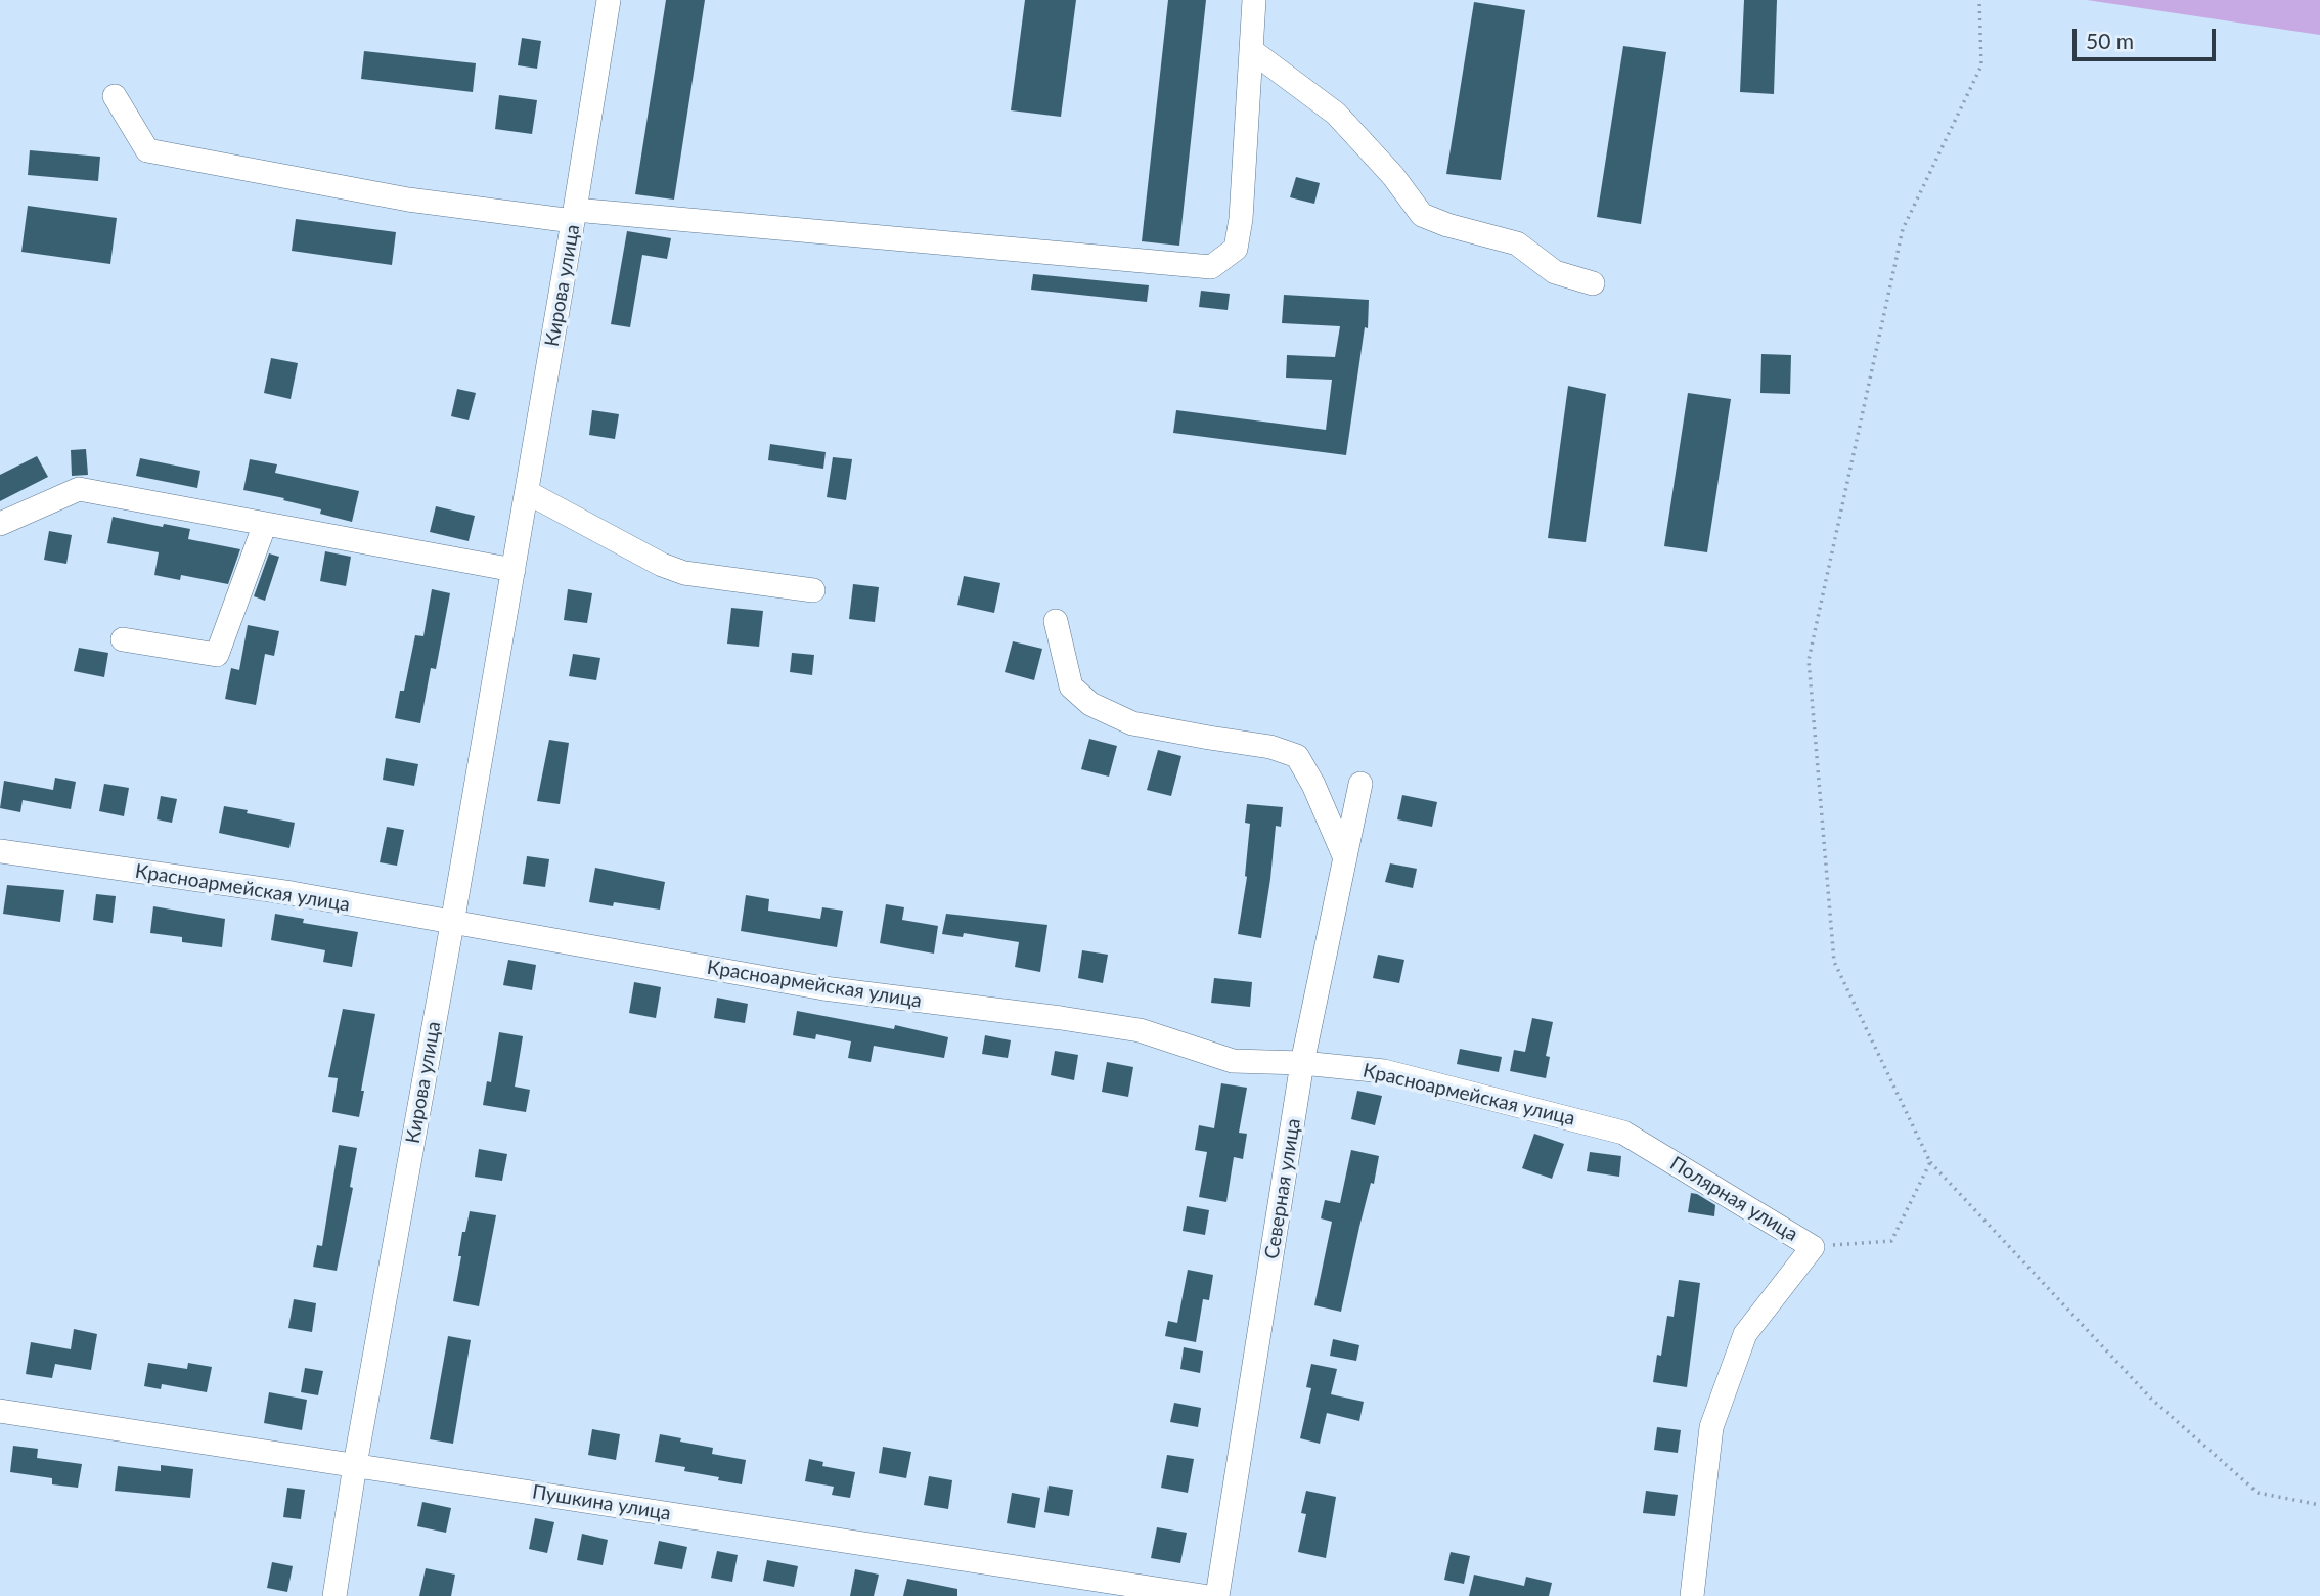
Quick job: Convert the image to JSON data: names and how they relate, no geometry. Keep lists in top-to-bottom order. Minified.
{"streets":{"street":["Кирова улица","Красноармейская улица","Северная улица","Полярная улица","Пушкина улица"]},"crossings":[["Кирова улица","Красноармейская улица"],["Кирова улица","Пушкина улица"],["Красноармейская улица","Северная улица"],["Красноармейская улица","Полярная улица"]],"scale_bar":"50 m"}
